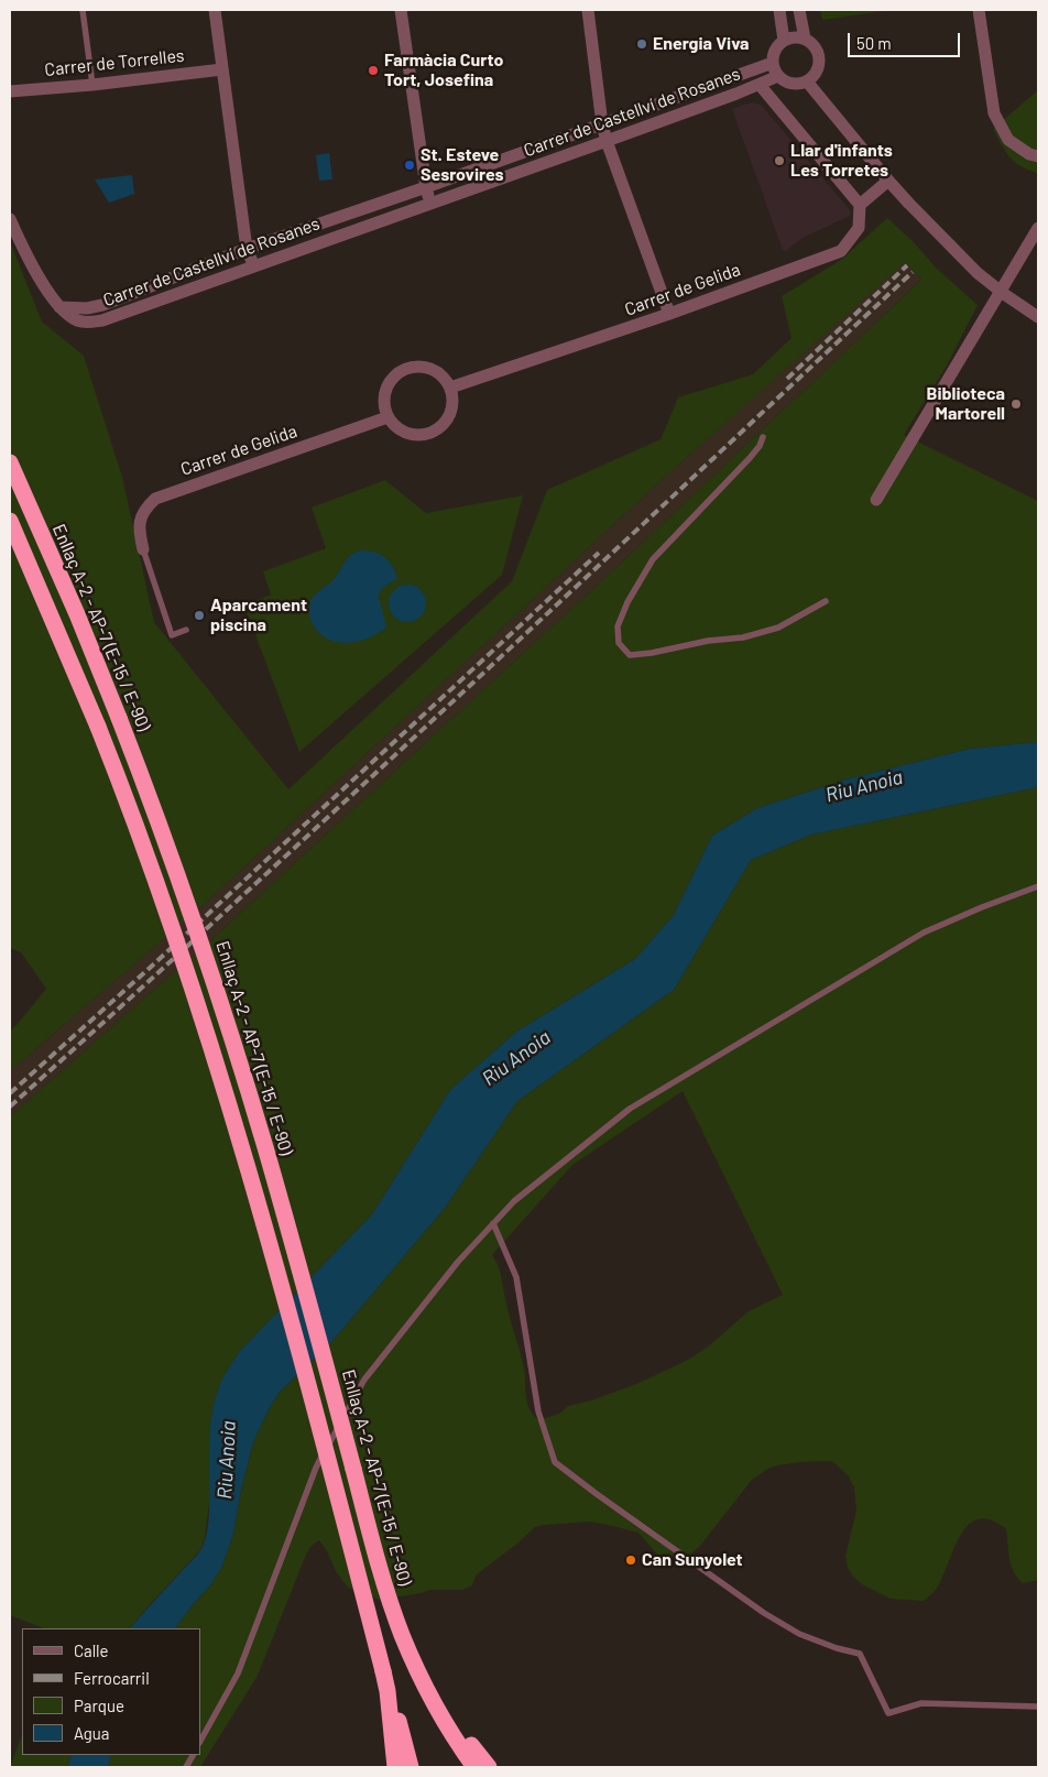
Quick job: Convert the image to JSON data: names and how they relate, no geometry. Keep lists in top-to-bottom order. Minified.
{"streets":{"highway":["Enllaç A-2 - AP-7 (E-15 / E-90)"],"street":["Carrer de Torrelles","Carrer de Castellví de Rosanes","Carrer de Gelida"]},"water":["Riu Anoia"],"places":["Energia Viva","Farmàcia Curto Tort, Josefina","Llar d'infants Les Torretes","St. Esteve Sesrovires","Biblioteca Martorell","Aparcament piscina","Can Sunyolet"],"legend":["Calle","Ferrocarril","Parque","Agua"],"scale_bar":"50 m"}
